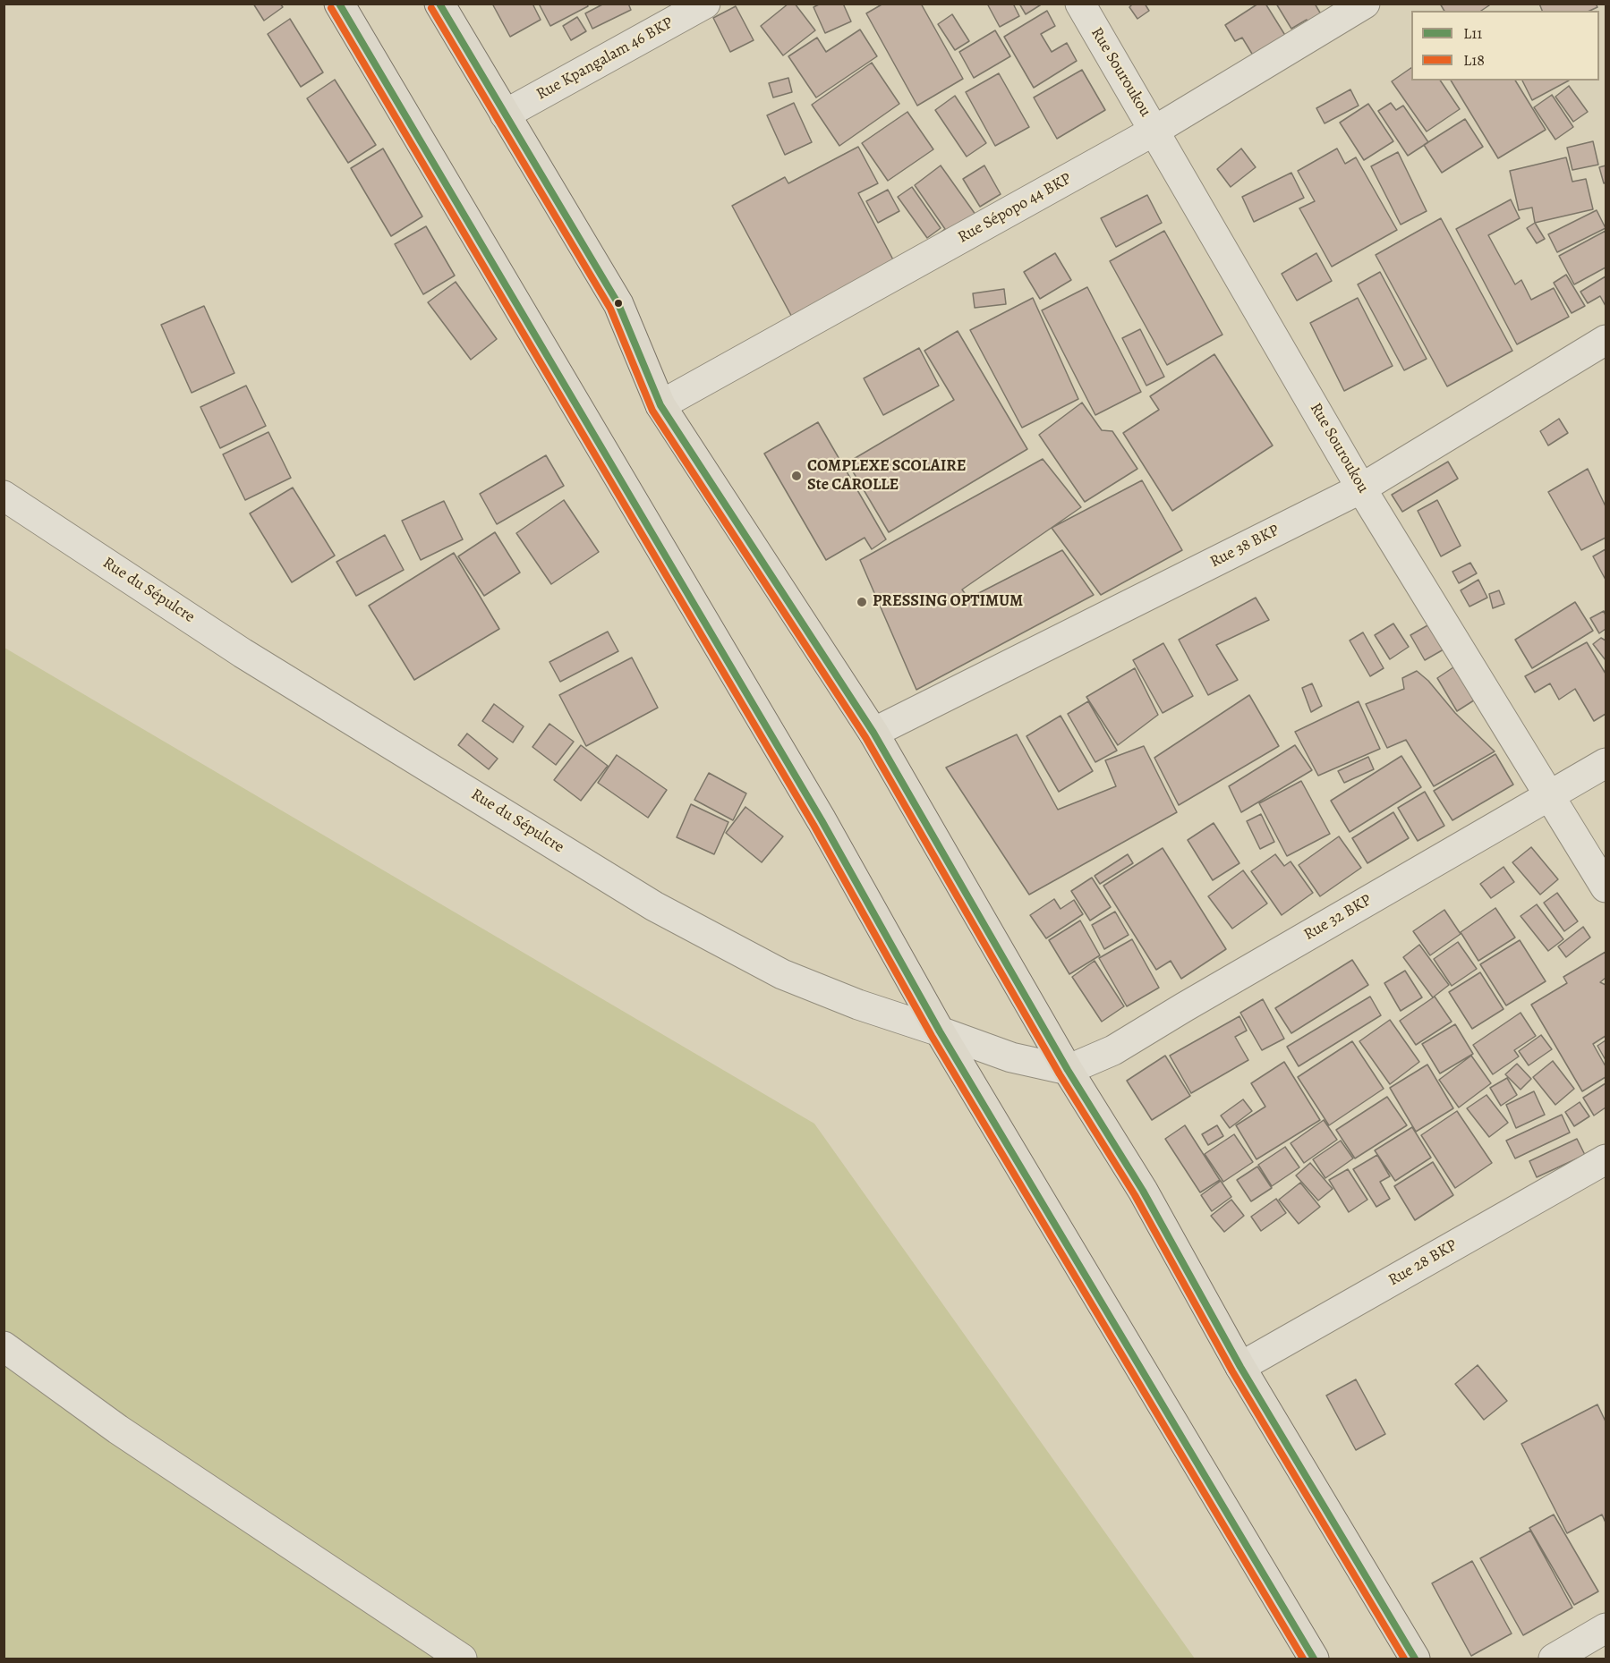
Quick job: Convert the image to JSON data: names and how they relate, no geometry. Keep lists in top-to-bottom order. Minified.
{"streets":{"street":["Rue Kpangalam 46 BKP","Rue Souroukou","Rue Sépopo 44 BKP","Rue 38 BKP","Rue du Sépulcre","Rue 32 BKP","Rue 28 BKP"]},"crossings":[["Rue Souroukou","Rue Sépopo 44 BKP"],["Rue Souroukou","Rue 38 BKP"],["Rue Souroukou","Rue 32 BKP"],["Rue du Sépulcre","Rue 32 BKP"]],"places":["COMPLEXE SCOLAIRE Ste CAROLLE","PRESSING OPTIMUM"],"lines":["transit line L11","transit line L18"],"legend":["L11","L18"]}
